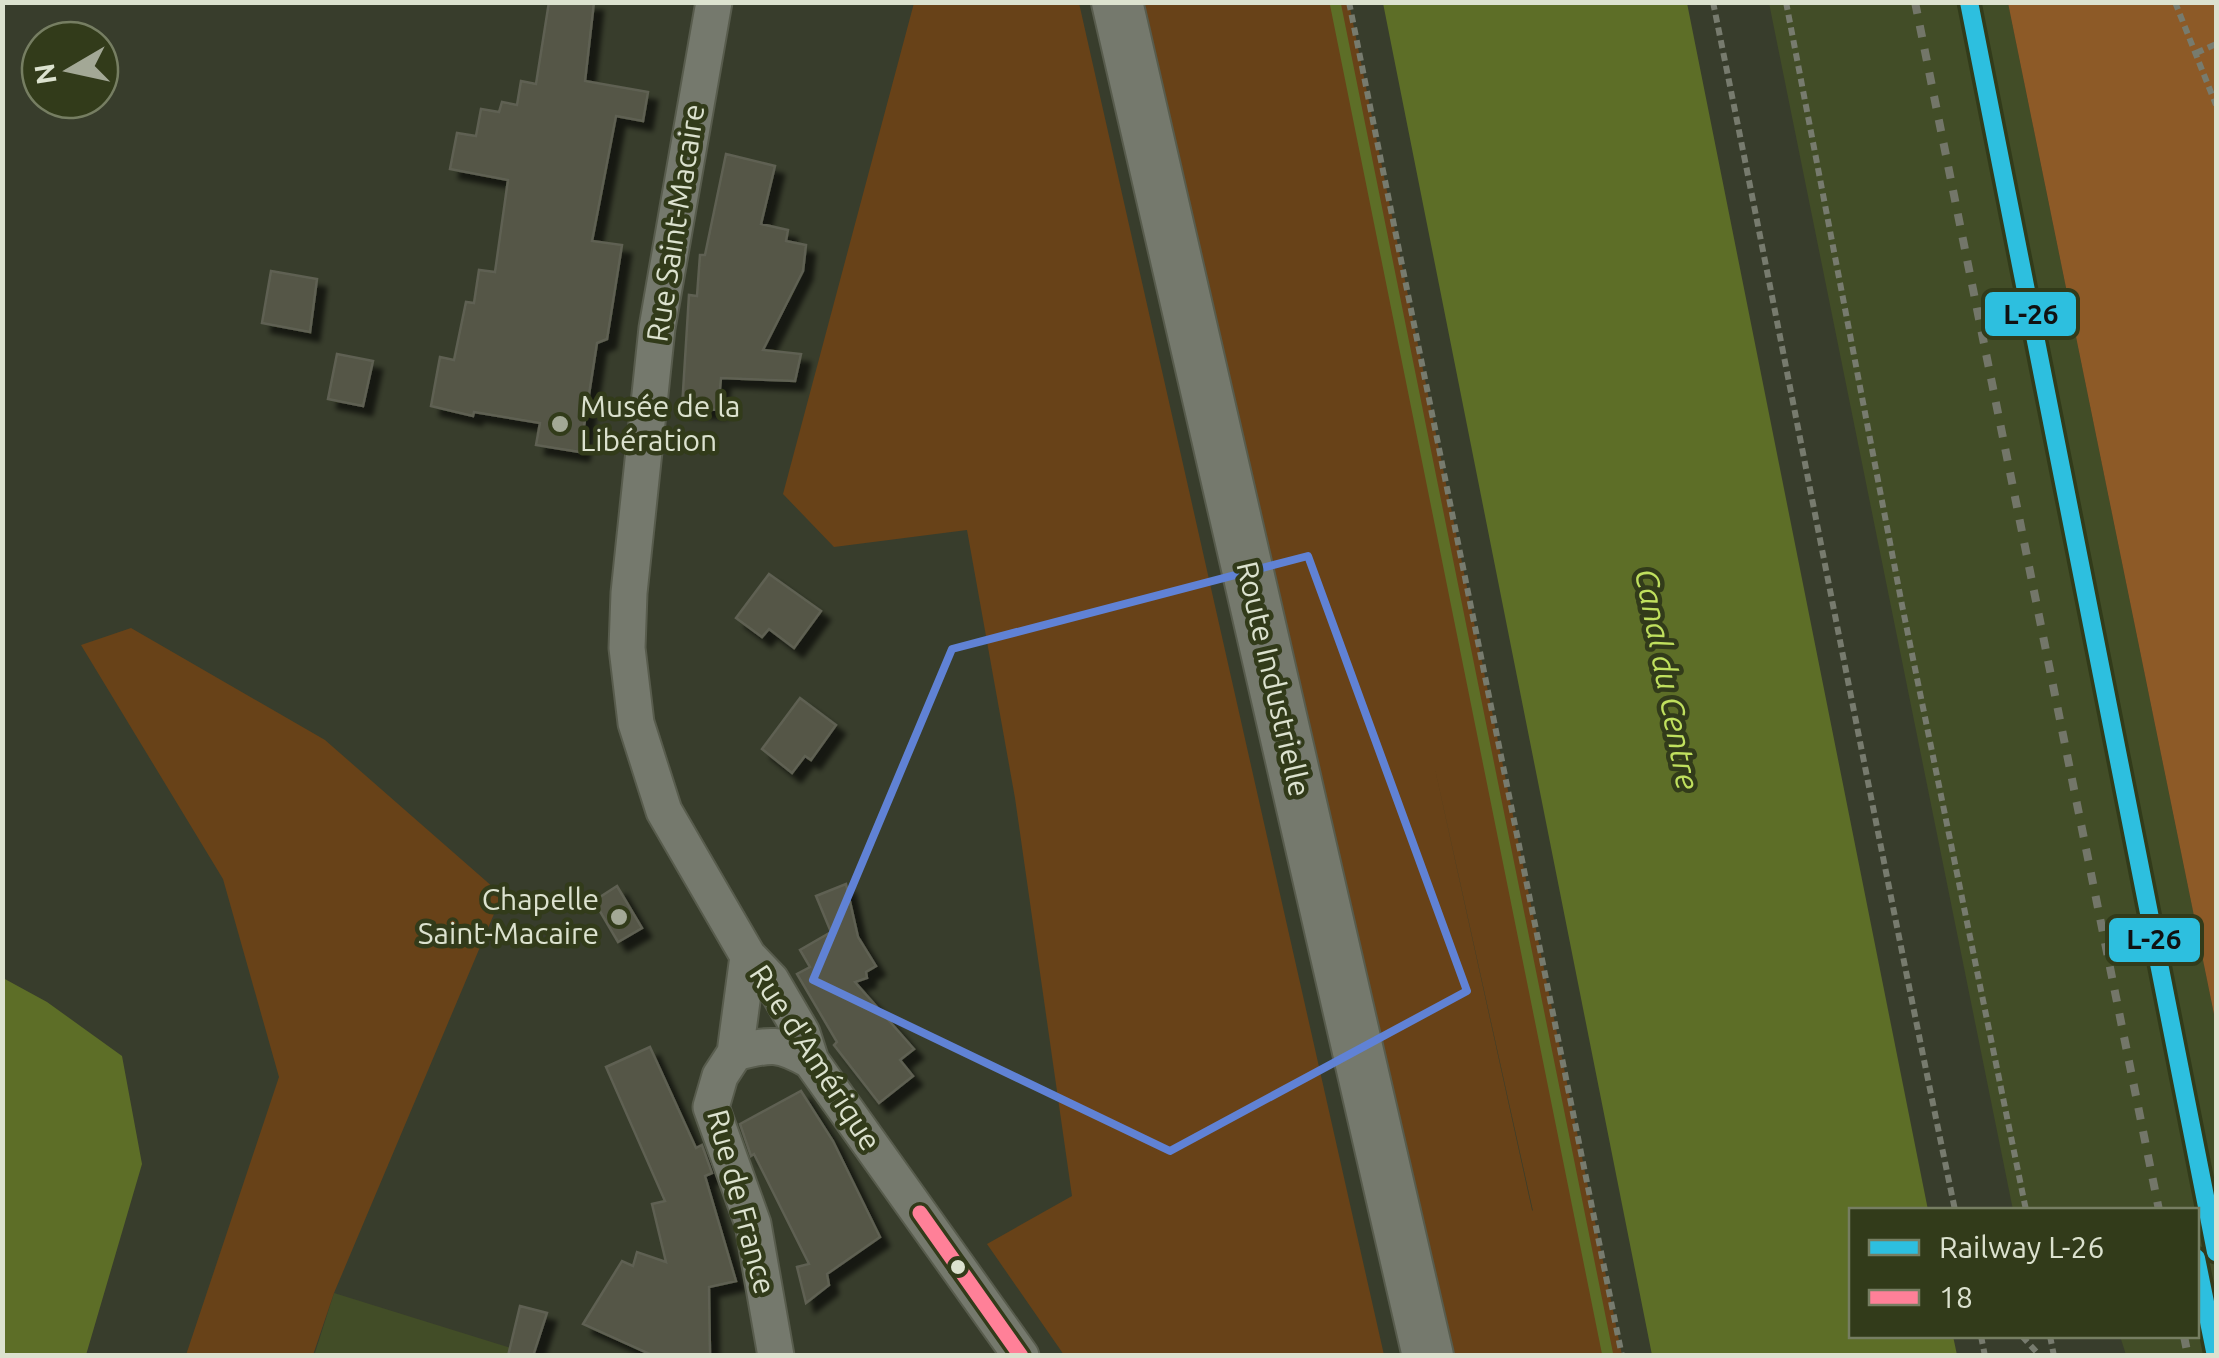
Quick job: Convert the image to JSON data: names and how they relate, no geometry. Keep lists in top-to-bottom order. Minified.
{"streets":{"main road":["Route Industrielle"],"street":["Rue Saint-Macaire","Rue d'Amérique","Rue de France"]},"crossings":[["Rue Saint-Macaire","Rue d'Amérique"],["Rue Saint-Macaire","Rue de France"],["Rue d'Amérique","Rue de France"]],"water":["Canal du Centre"],"places":["Musée de la Libération","Chapelle Saint-Macaire"],"lines":["rail line L-26","transit line 18"],"legend":["Railway L-26","18"],"north":"left"}
